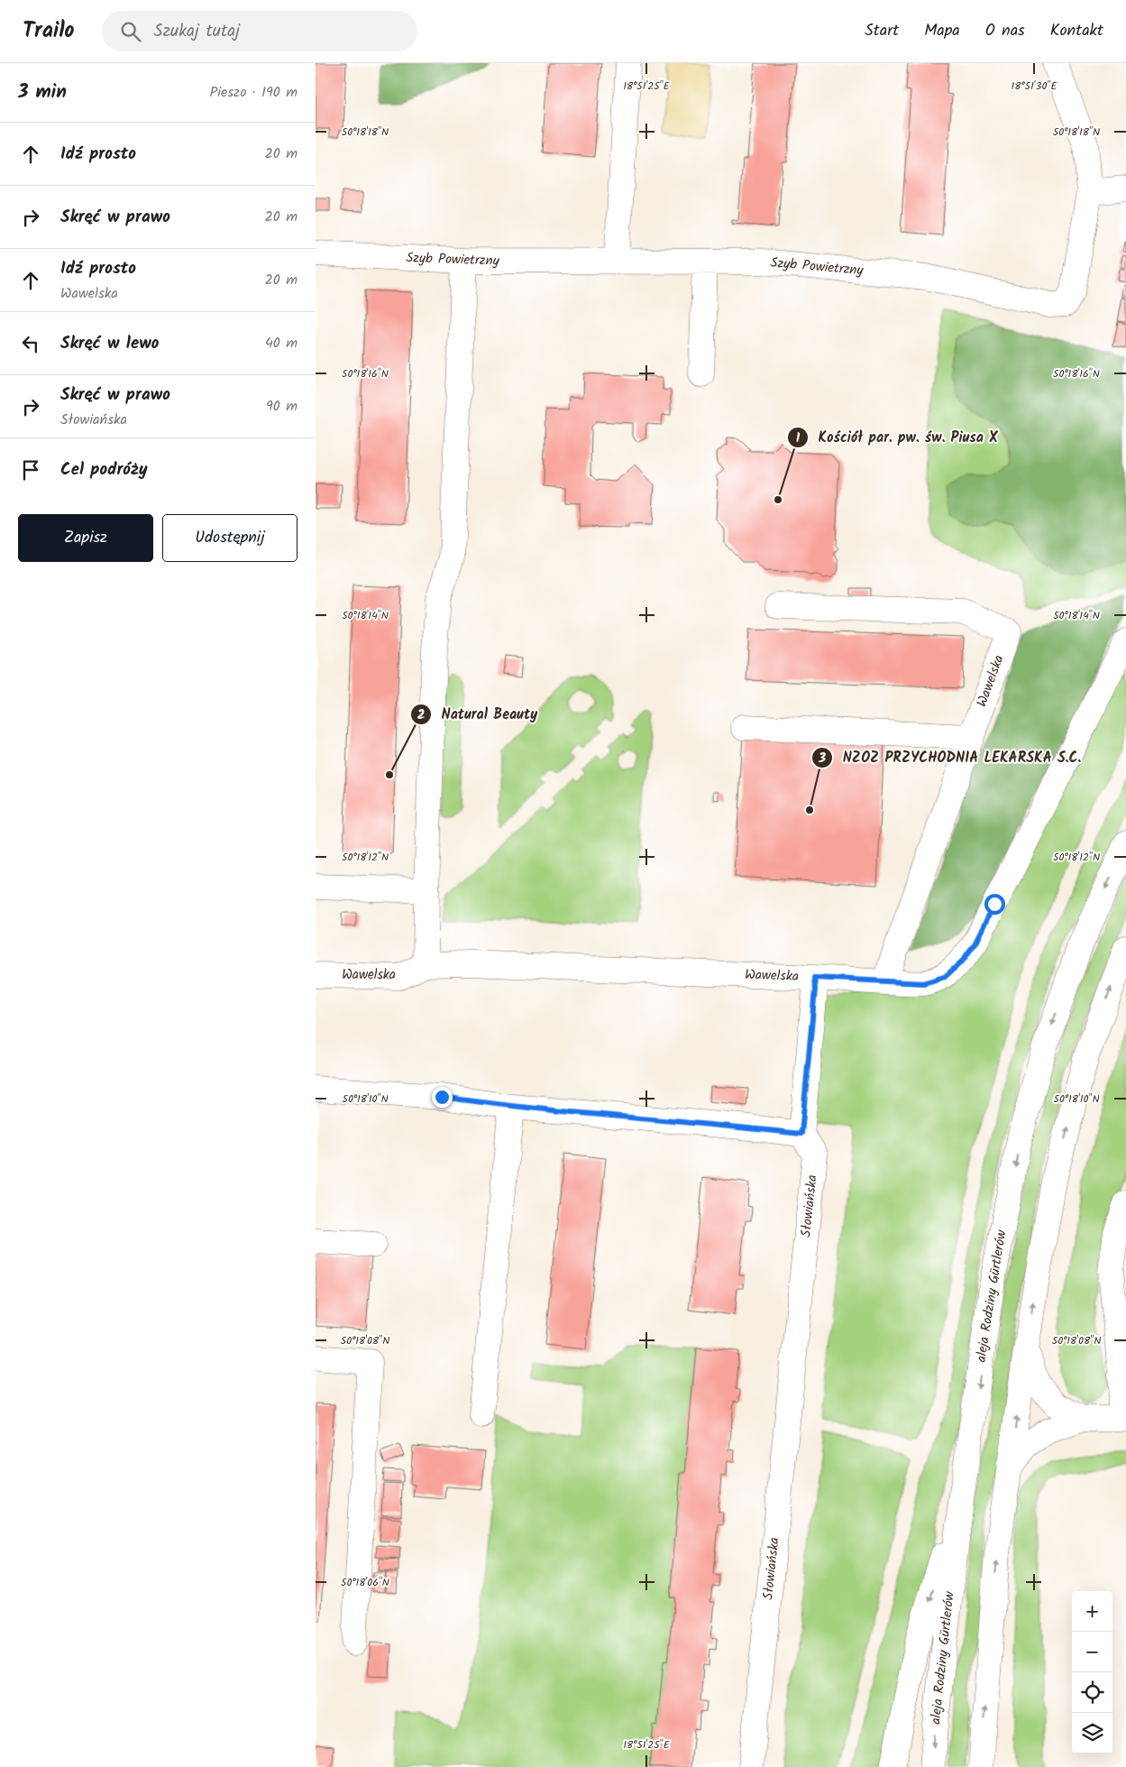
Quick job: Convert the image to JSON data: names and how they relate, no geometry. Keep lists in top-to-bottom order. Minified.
{"streets":{"street":["Szyb Powietrzny","Wawelska","Słowiańska","aleja Rodziny Gürtlerów"]},"places":["Kościół par. pw. św. Piusa X","Natural Beauty","NZOZ PRZYCHODNIA LEKARSKA S.C."],"page":{"header":"Trailo","search":"Szukaj tutaj","nav":["Start","Mapa","O nas","Kontakt"],"heading":["3 min","Pieszo · 190 m"],"list":[["Idź prosto","20 m"],["Skręć w prawo","20 m"],["Idź prosto","Wawelska","20 m"],["Skręć w lewo","40 m"],["Skręć w prawo","Słowiańska","90 m"],"Cel podróży"],"buttons":["Zapisz","Udostępnij"],"map_buttons":["+","−"]},"coordinates":["18°51'25\"E","18°51'30\"E","50°18'18\"N","50°18'16\"N","50°18'14\"N","50°18'12\"N","50°18'10\"N","50°18'08\"N","50°18'06\"N"]}
